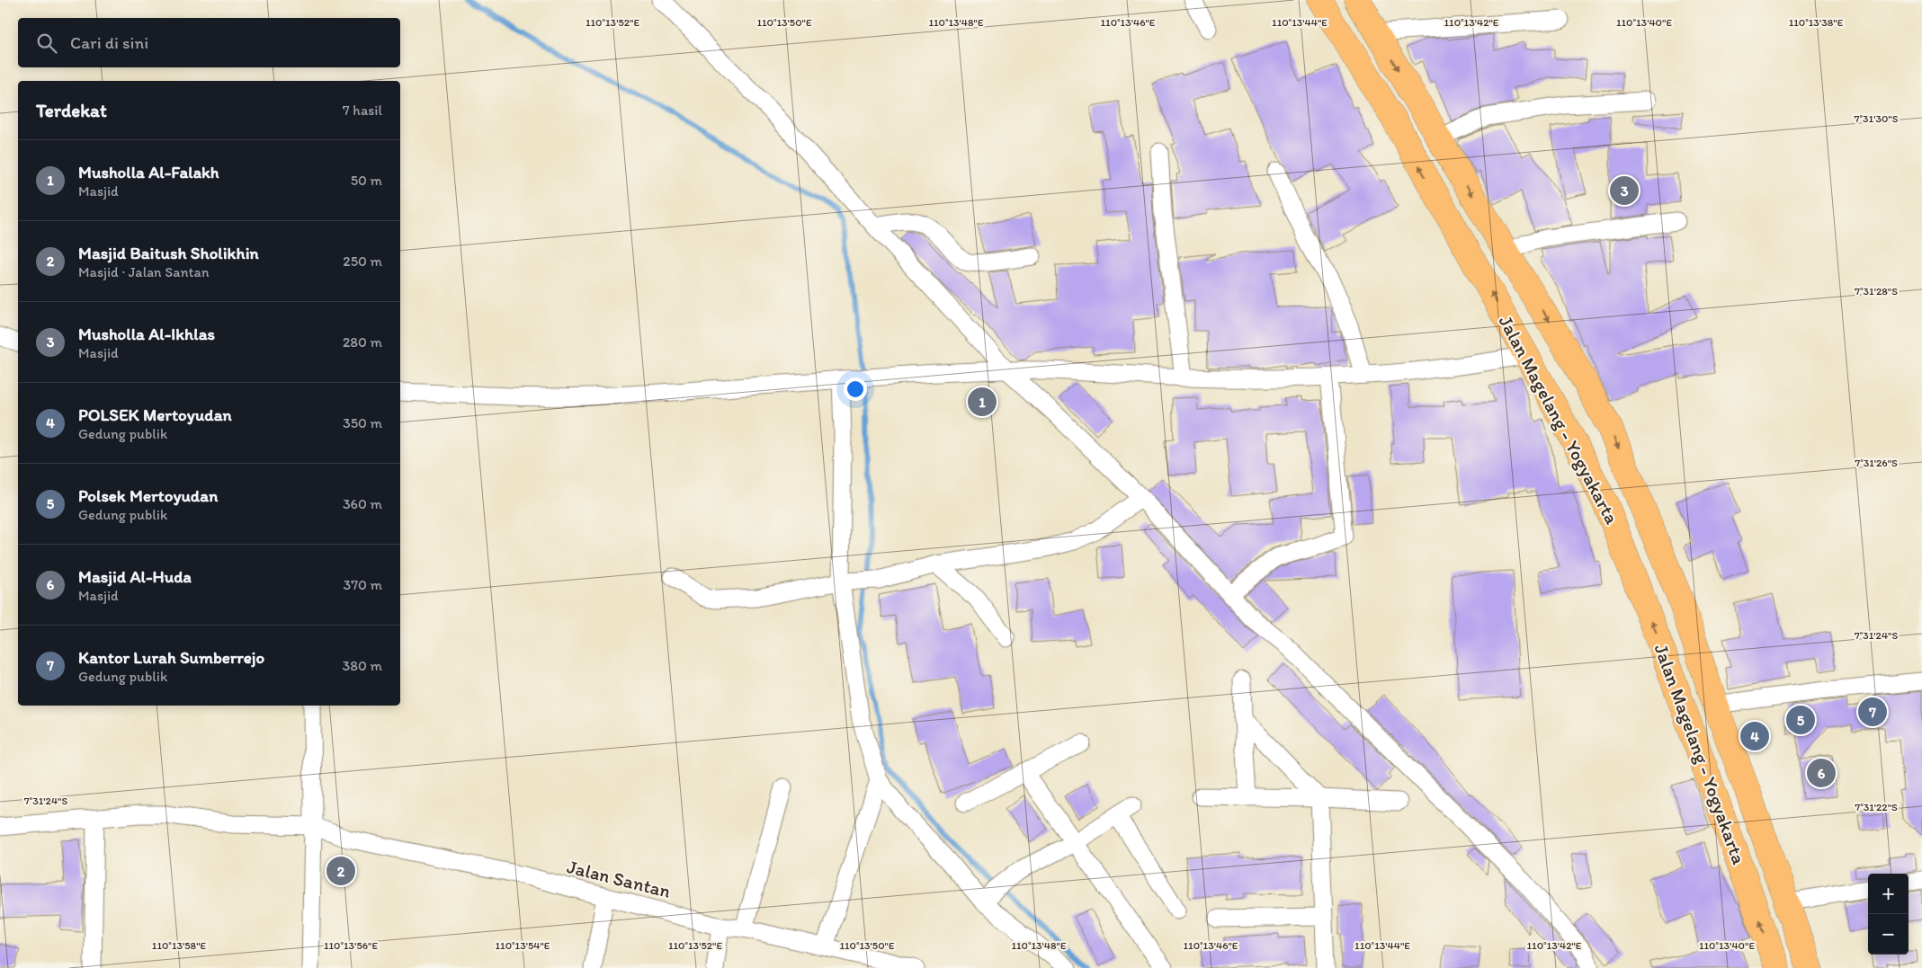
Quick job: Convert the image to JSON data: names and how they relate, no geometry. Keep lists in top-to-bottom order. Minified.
{"streets":{"highway":["Jalan Magelang - Yogyakarta"],"street":["Jalan Santan"]},"page":{"search":"Cari di sini","heading":["Terdekat","7 hasil"],"list":[{"mark":"1","name":"Musholla Al-Falakh","note":"Masjid","value":"50 m"},{"mark":"2","name":"Masjid Baitush Sholikhin","note":"Masjid · Jalan Santan","value":"250 m"},{"mark":"3","name":"Musholla Al-Ikhlas","note":"Masjid","value":"280 m"},{"mark":"4","name":"POLSEK Mertoyudan","note":"Gedung publik","value":"350 m"},{"mark":"5","name":"Polsek Mertoyudan","note":"Gedung publik","value":"360 m"},{"mark":"6","name":"Masjid Al-Huda","note":"Masjid","value":"370 m"},{"mark":"7","name":"Kantor Lurah Sumberrejo","note":"Gedung publik","value":"380 m"}],"pins":["3","1","7","5","4","6","2"],"map_buttons":["+","−"]},"coordinates":["110°13'52\"E","110°13'50\"E","110°13'48\"E","110°13'46\"E","110°13'44\"E","110°13'42\"E","110°13'40\"E","110°13'38\"E","7°31'30\"S","7°31'28\"S","7°31'26\"S","7°31'24\"S","7°31'22\"S","110°13'58\"E","110°13'56\"E","110°13'54\"E"]}
